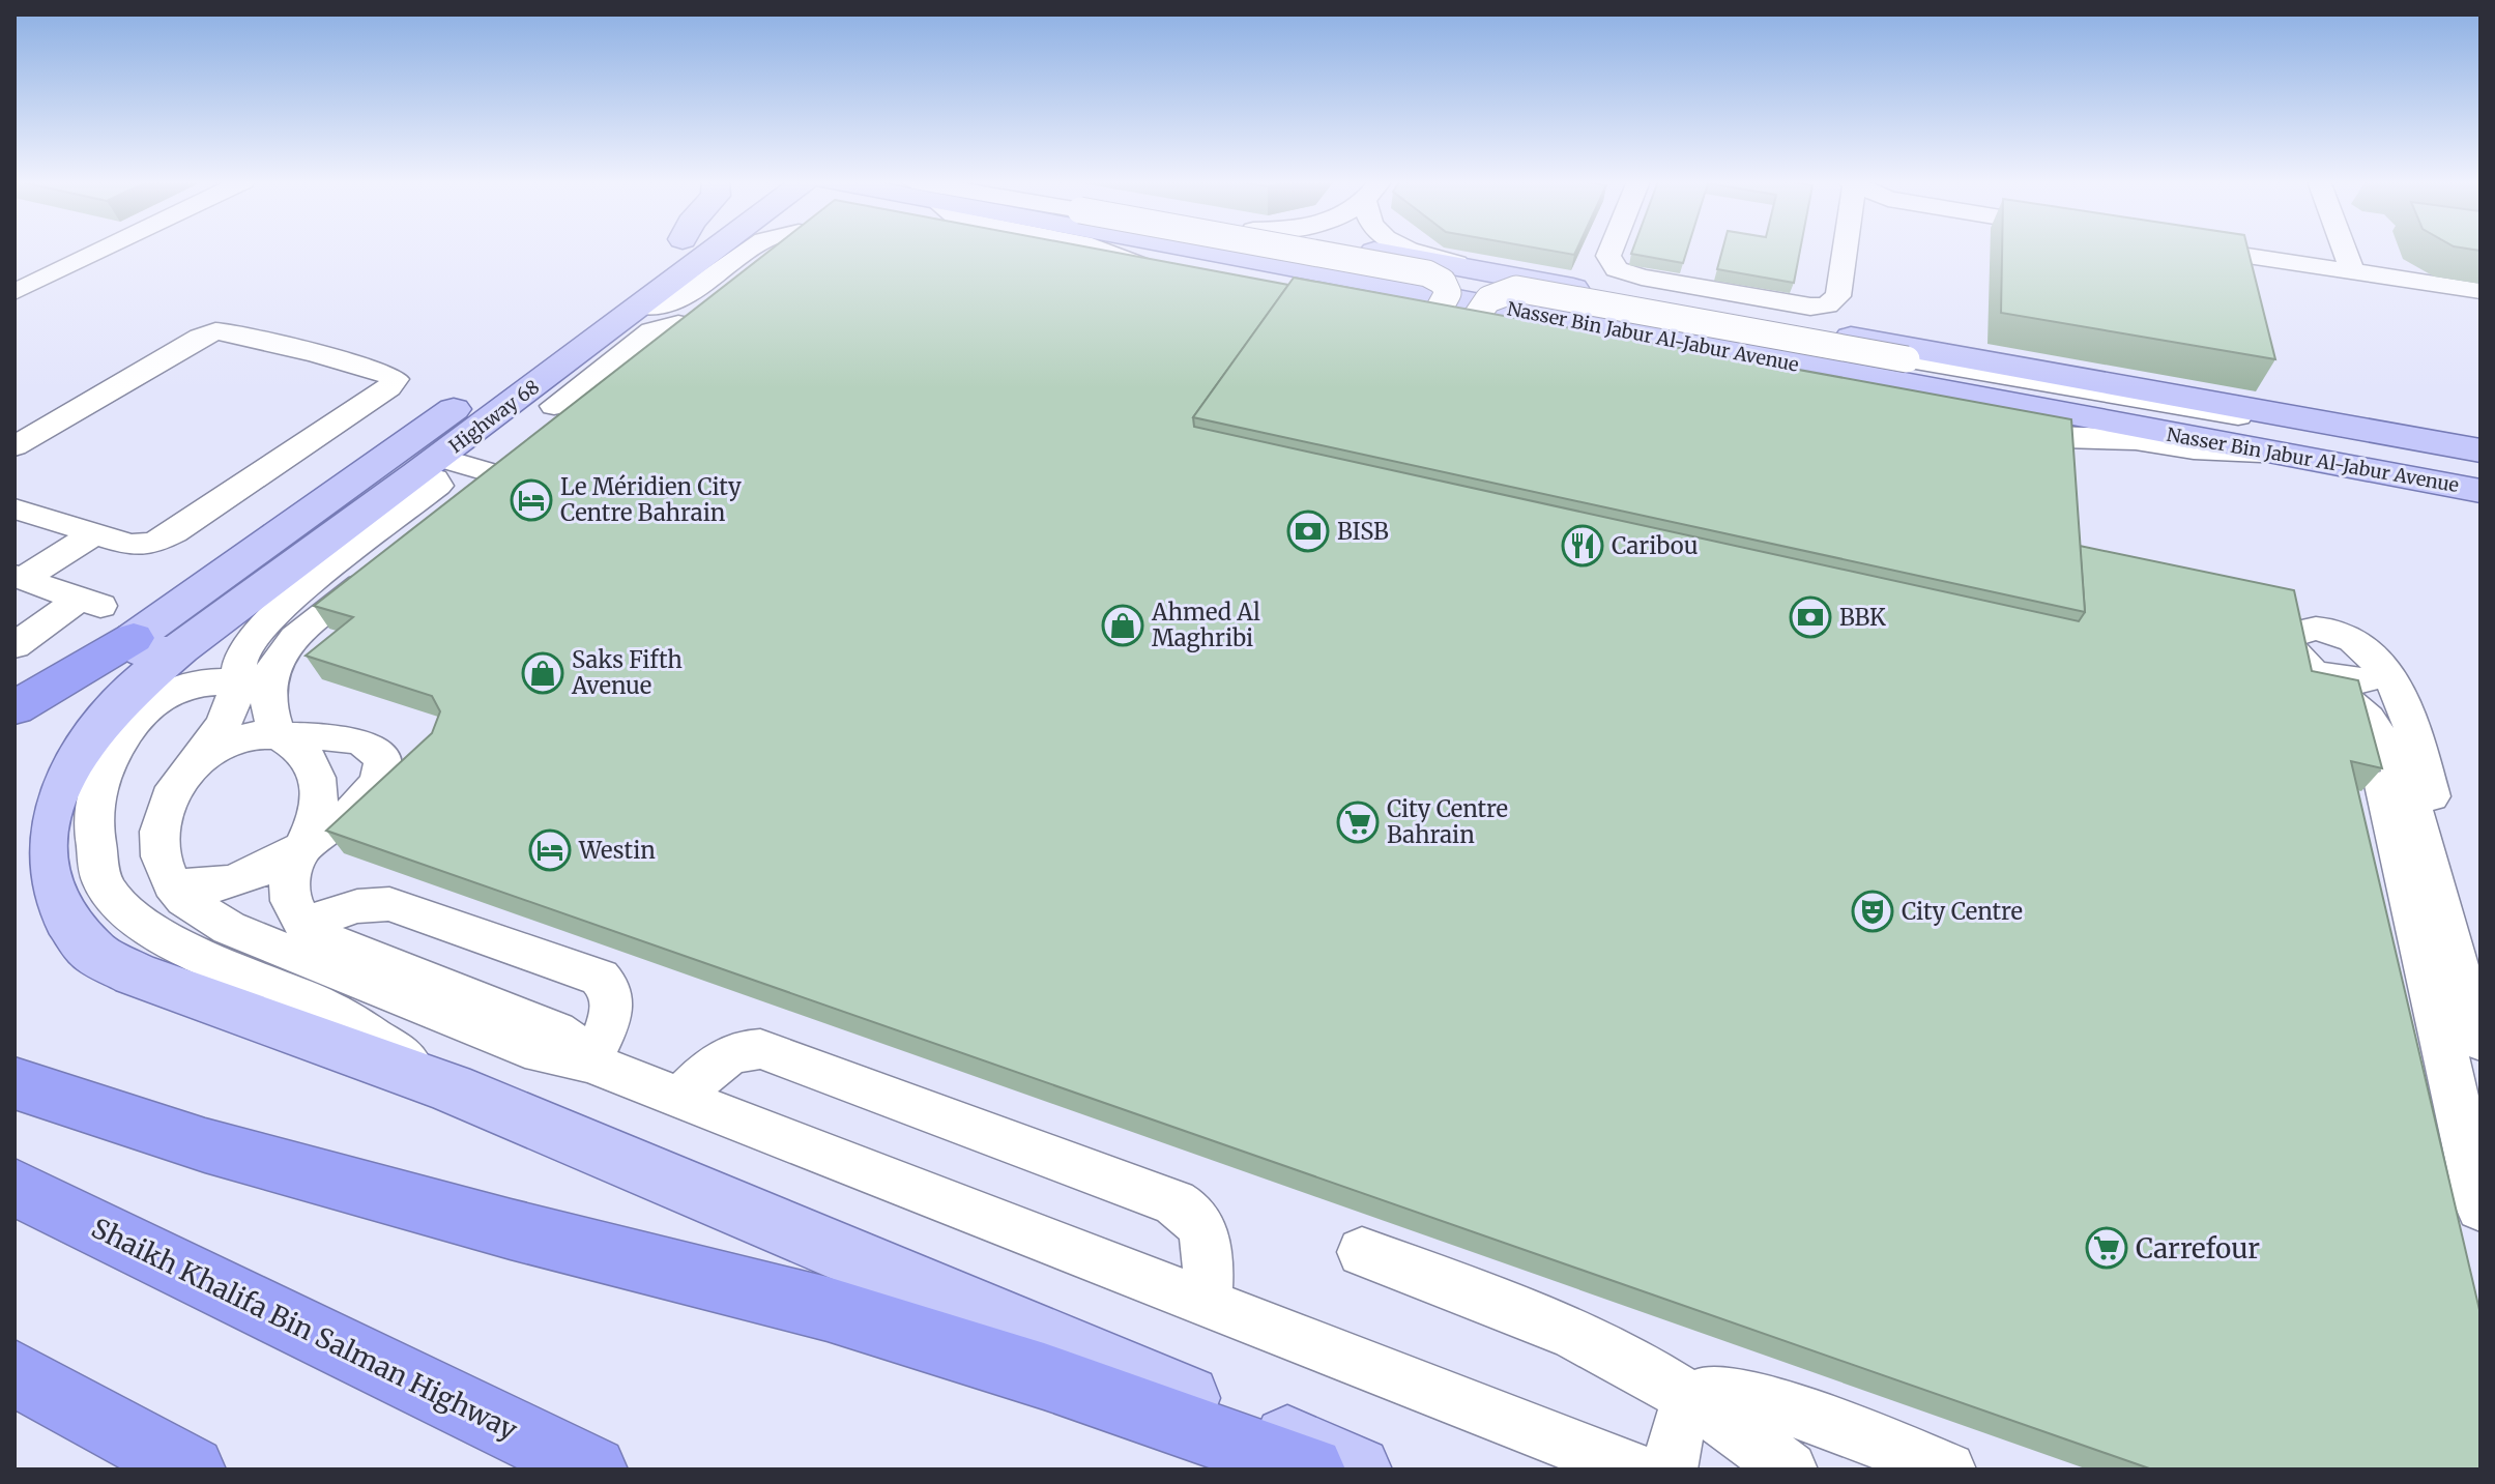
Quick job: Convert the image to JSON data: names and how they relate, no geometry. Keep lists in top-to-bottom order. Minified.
{"streets":{"highway":["Shaikh Khalifa Bin Salman Highway"],"main road":["Nasser Bin Jabur Al-Jabur Avenue","Highway 68"]},"places":{"hotel":["Le Méridien City Centre Bahrain","Westin"],"bank":["BISB","BBK"],"restaurant":["Caribou"],"shop":["Ahmed Al Maghribi","Saks Fifth Avenue"],"supermarket":["City Centre Bahrain","Carrefour"],"theatre":["City Centre"]}}
